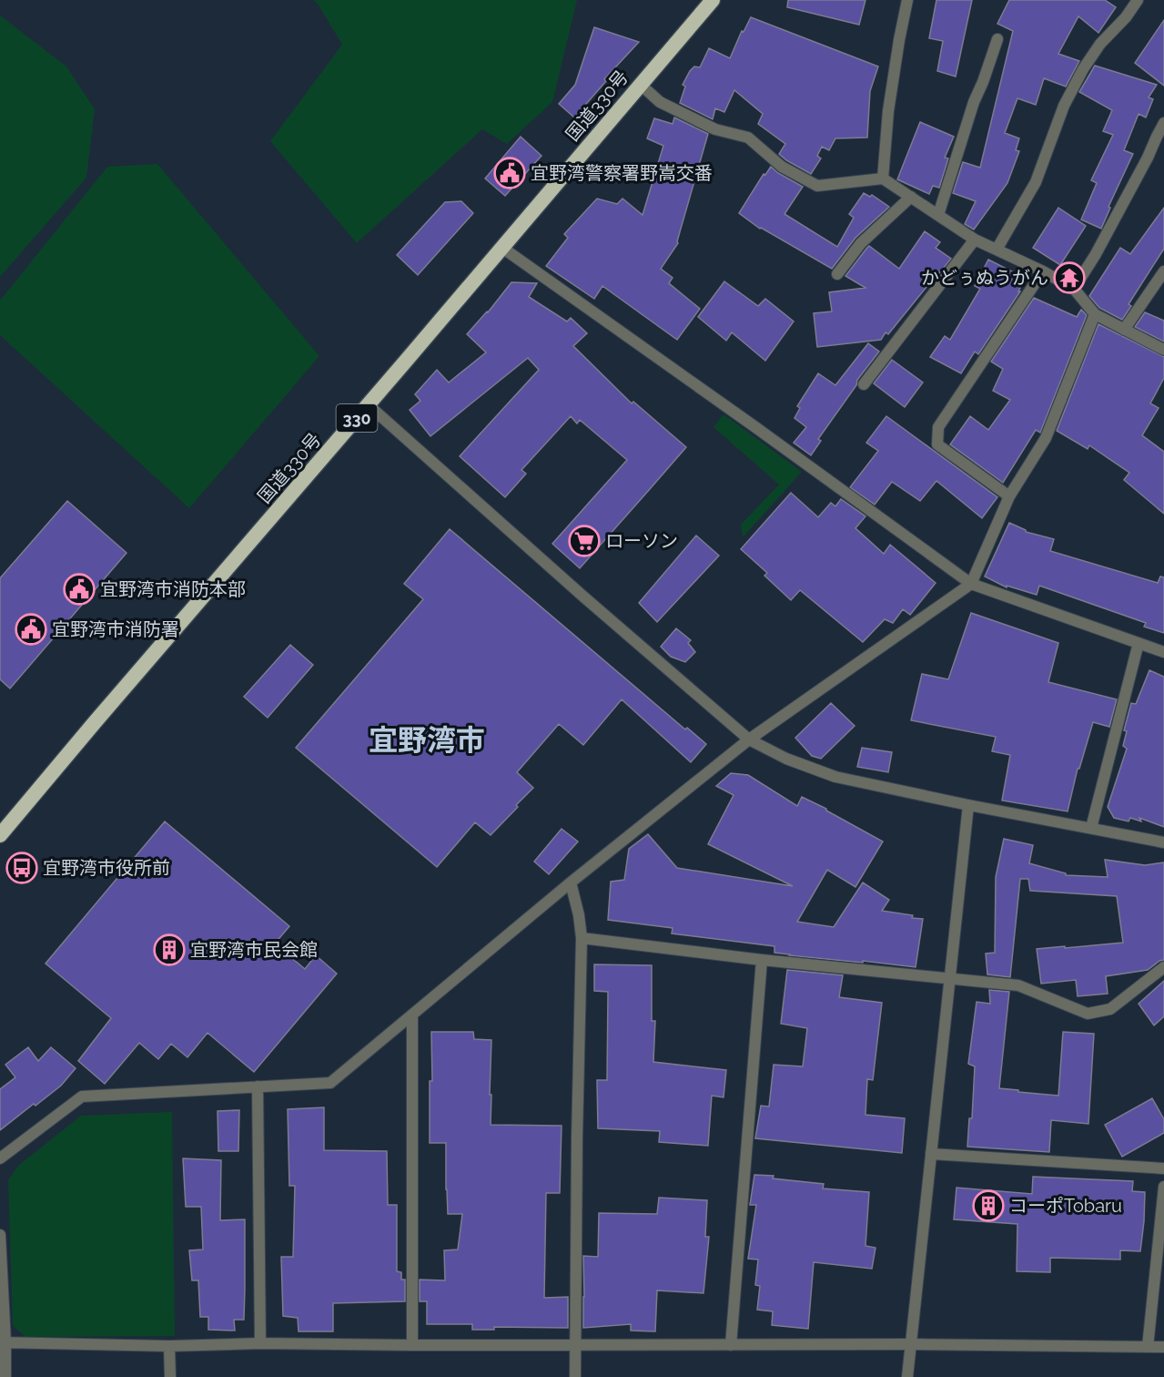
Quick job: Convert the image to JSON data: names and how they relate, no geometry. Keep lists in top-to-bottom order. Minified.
{"streets":{"highway":["国道330号","330"]},"districts":["宜野湾市"],"places":{"public building":["宜野湾警察署野嵩交番","宜野湾市消防本部","宜野湾市消防署"],"temple":["かどぅぬうがん"],"supermarket":["ローソン"],"bus stop":["宜野湾市役所前"],"building":["宜野湾市民会館","コーポTobaru"]}}
